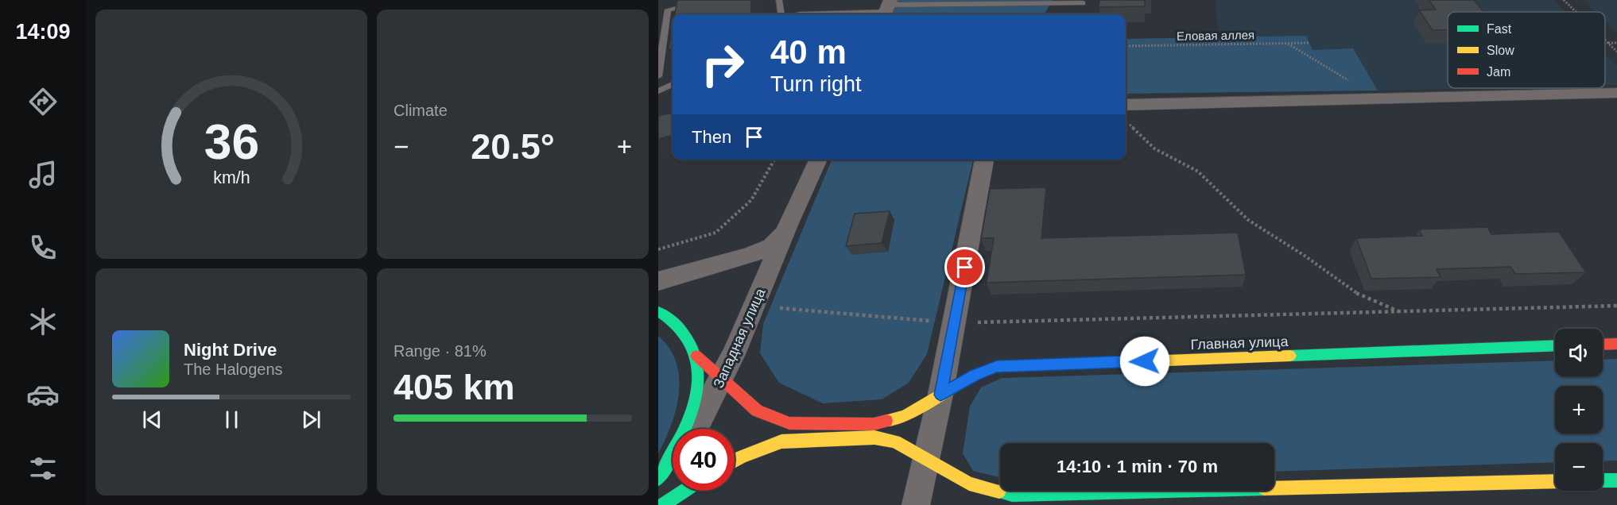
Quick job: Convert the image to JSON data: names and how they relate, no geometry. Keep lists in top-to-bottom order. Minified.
{"streets":{"street":["Западная улица","Главная улица"],"path":["Еловая аллея"]},"crossings":[["Западная улица","Главная улица"]],"legend":["Fast","Slow","Jam"],"page":{"tabs":"14:09","tile":["Climate",["Range · 81%","405 km"]],"turn":["40 m","Turn right"],"then":"Then","heat":["−","20.5°","+"],"map_buttons":["+","−"],"song":["Night Drive","The Halogens"],"limit":"40","trip":"14:10 · 1 min · 70 m","gauge":["36","km/h"]}}
